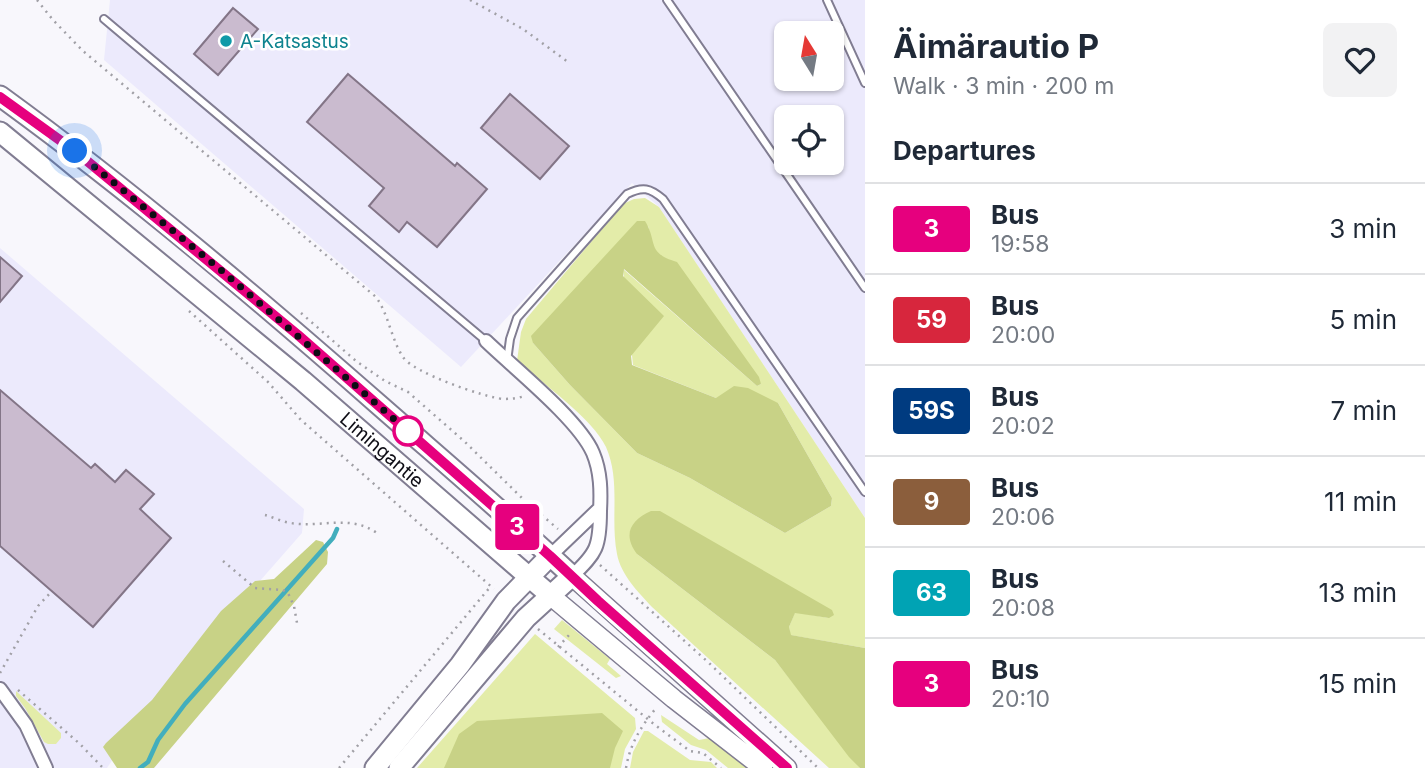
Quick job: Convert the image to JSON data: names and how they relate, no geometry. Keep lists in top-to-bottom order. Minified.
{"streets":{"main road":["Limingantie"]},"places":["A-Katsastus"],"lines":["bus line 3"],"north":"top","page":{"on_map":"3","heading":[["Äimärautio P","Walk · 3 min · 200 m"],"Departures"],"list":[{"mark":"3","name":"Bus","note":"19:58","value":"3 min"},{"mark":"59","name":"Bus","note":"20:00","value":"5 min"},{"mark":"59S","name":"Bus","note":"20:02","value":"7 min"},{"mark":"9","name":"Bus","note":"20:06","value":"11 min"},{"mark":"63","name":"Bus","note":"20:08","value":"13 min"},{"mark":"3","name":"Bus","note":"20:10","value":"15 min"}]}}
